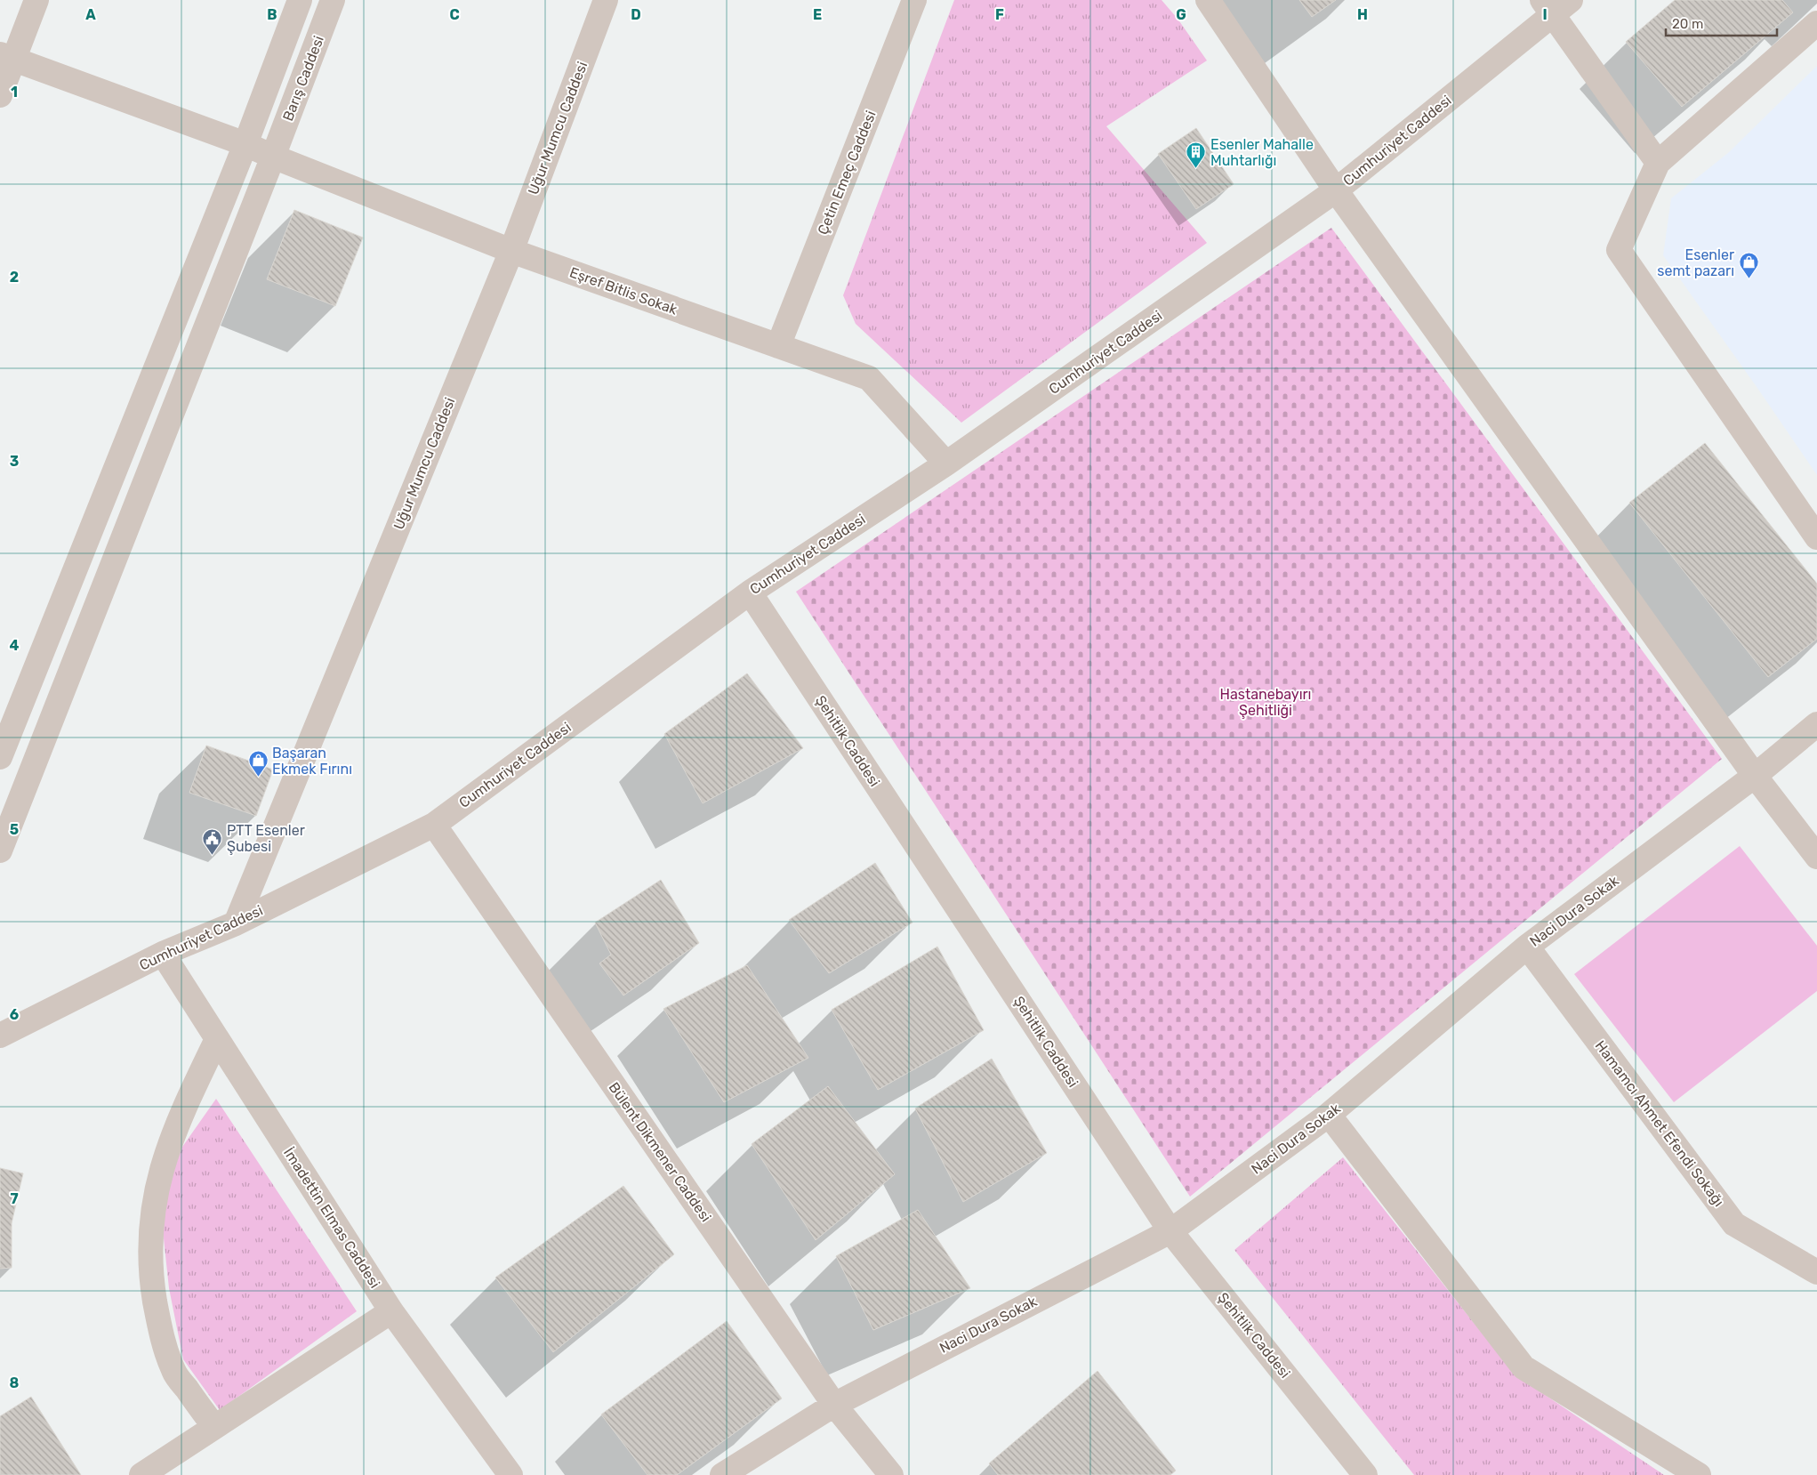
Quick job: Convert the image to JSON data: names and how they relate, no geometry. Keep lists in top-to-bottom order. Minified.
{"streets":{"street":["Barış Caddesi","Uğur Mumcu Caddesi","Cumhuriyet Caddesi","Çetin Emeç Caddesi","Eşref Bitlis Sokak","Şehitlik Caddesi","Naci Dura Sokak","Hamamcı Ahmet Efendi Sokağı","Bülent Dikmener Caddesi","İmadettin Elmas Caddesi"]},"crossings":[["Barış Caddesi","Eşref Bitlis Sokak"],["Uğur Mumcu Caddesi","Cumhuriyet Caddesi"],["Uğur Mumcu Caddesi","Eşref Bitlis Sokak"],["Cumhuriyet Caddesi","Eşref Bitlis Sokak"],["Cumhuriyet Caddesi","Şehitlik Caddesi"],["Cumhuriyet Caddesi","Bülent Dikmener Caddesi"],["Cumhuriyet Caddesi","İmadettin Elmas Caddesi"],["Çetin Emeç Caddesi","Eşref Bitlis Sokak"],["Şehitlik Caddesi","Naci Dura Sokak"],["Naci Dura Sokak","Hamamcı Ahmet Efendi Sokağı"],["Naci Dura Sokak","Bülent Dikmener Caddesi"]],"parks":["Hastanebayırı Şehitliği"],"places":{"building":["Esenler Mahalle Muhtarlığı"],"shop":["Esenler semt pazarı","Başaran Ekmek Fırını"],"public building":["PTT Esenler Şubesi"]},"scale_bar":"20 m","grid":{"columns":["A","B","C","D","E","F","G","H","I"],"rows":["1","2","3","4","5","6","7","8"]}}
